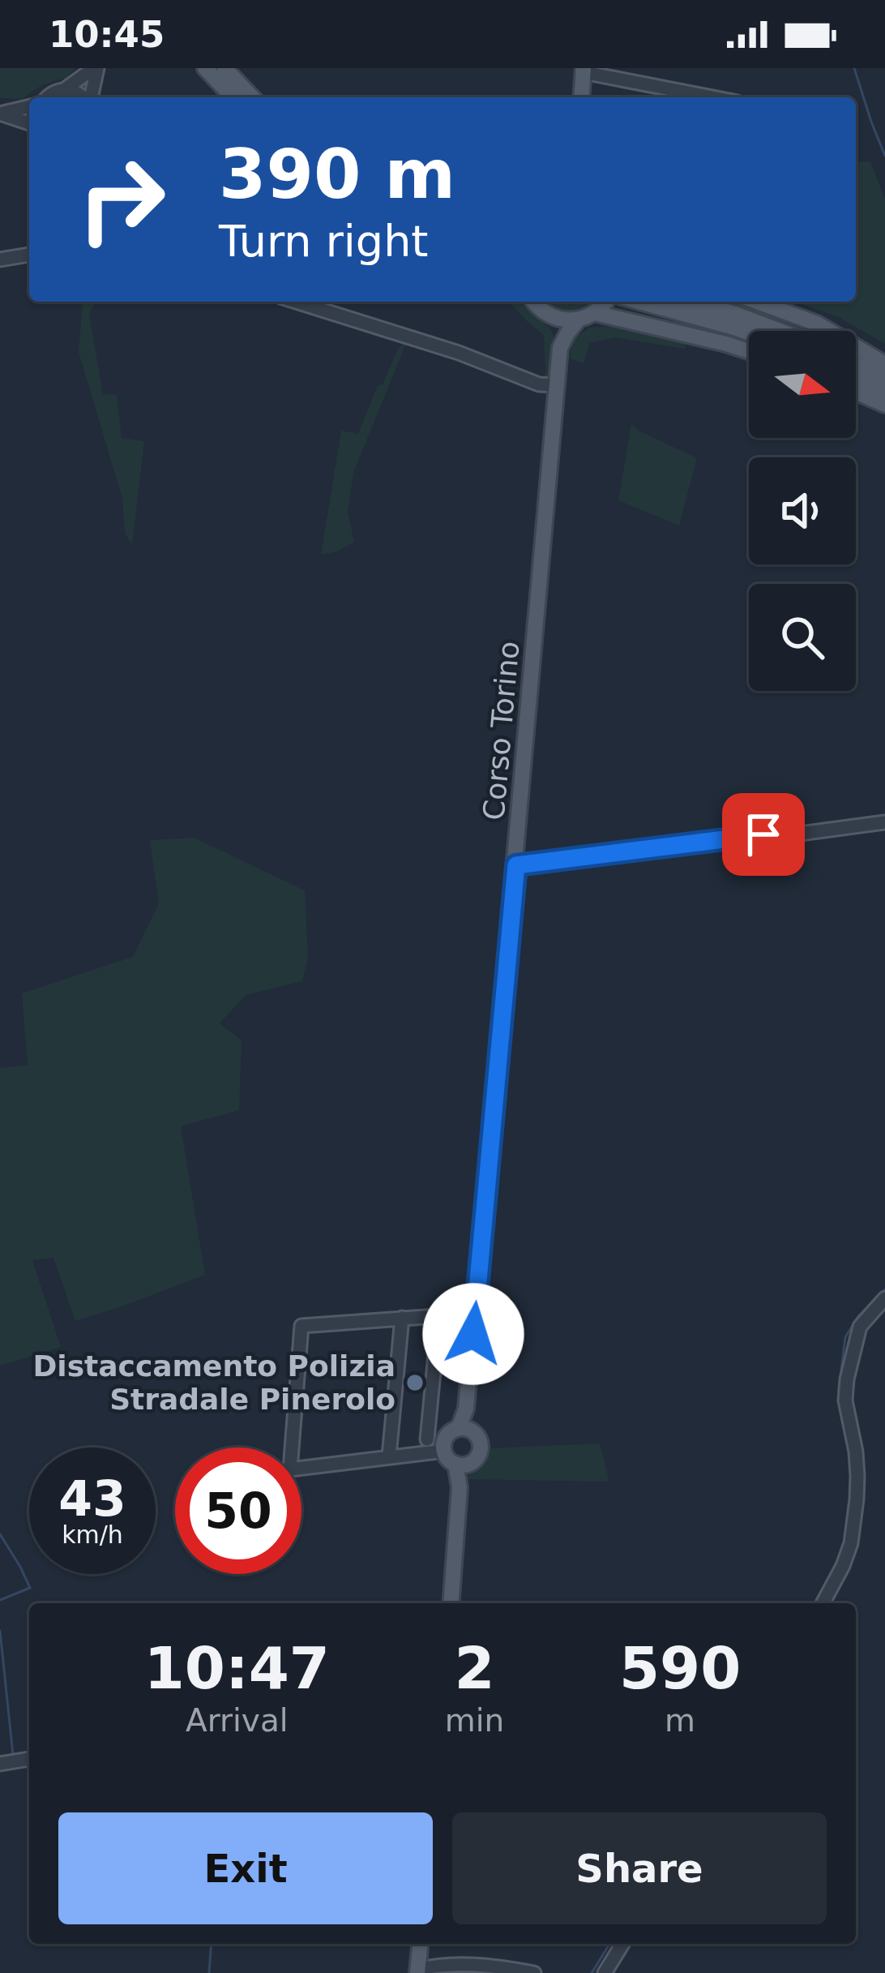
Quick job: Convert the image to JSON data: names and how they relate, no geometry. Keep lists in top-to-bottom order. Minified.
{"streets":{"main road":["Corso Torino"]},"places":["Distaccamento Polizia Stradale Pinerolo"],"north":"right","page":{"status":"10:45","turn":["390 m","Turn right"],"speed":"43 km/h","limit":"50","eta":["10:47","Arrival","2","min","590","m"],"buttons":["Exit","Share"]}}
